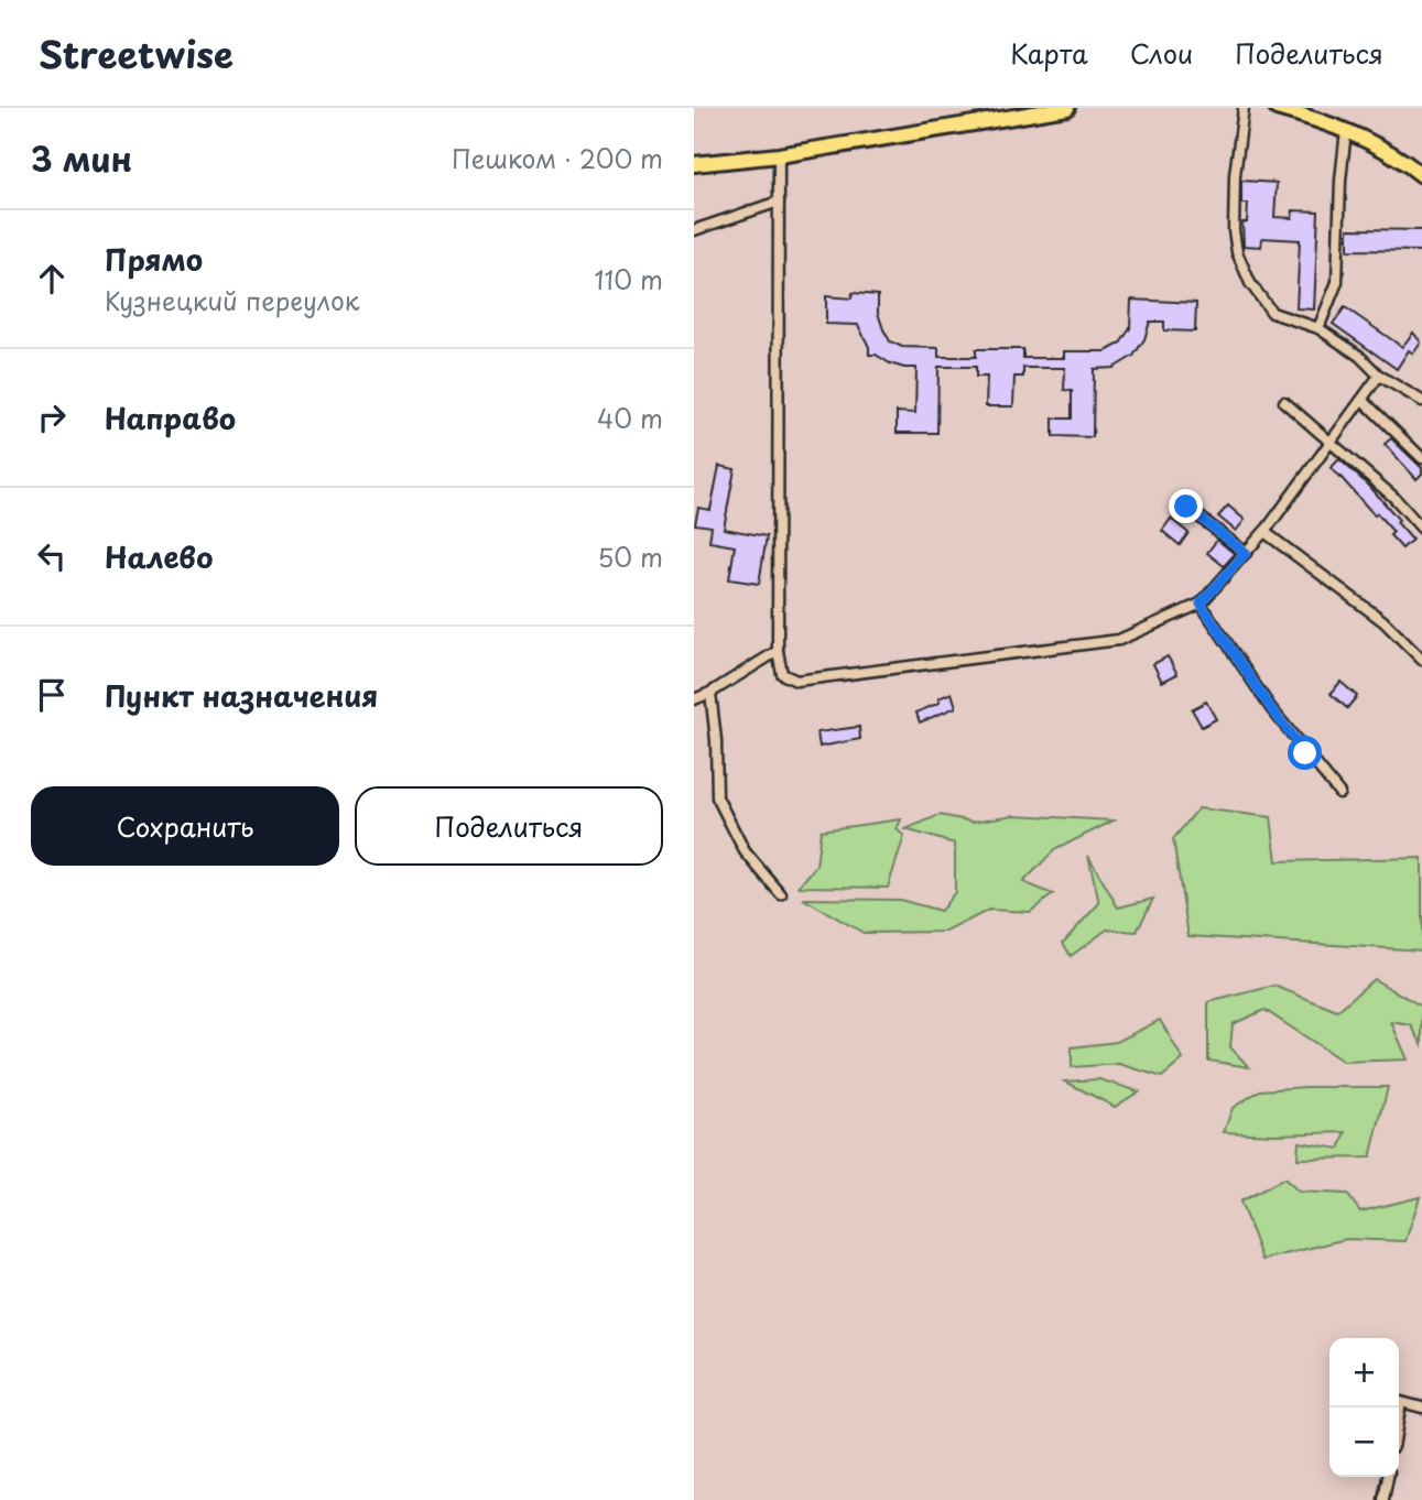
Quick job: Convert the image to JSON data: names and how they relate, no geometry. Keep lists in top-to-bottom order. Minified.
{"page":{"header":"Streetwise","nav":["Карта","Слои","Поделиться"],"heading":["3 мин","Пешком · 200 m"],"list":[["Прямо","Кузнецкий переулок","110 m"],["Направо","40 m"],["Налево","50 m"],"Пункт назначения"],"buttons":["Сохранить","Поделиться"],"map_buttons":["+","−"]}}
